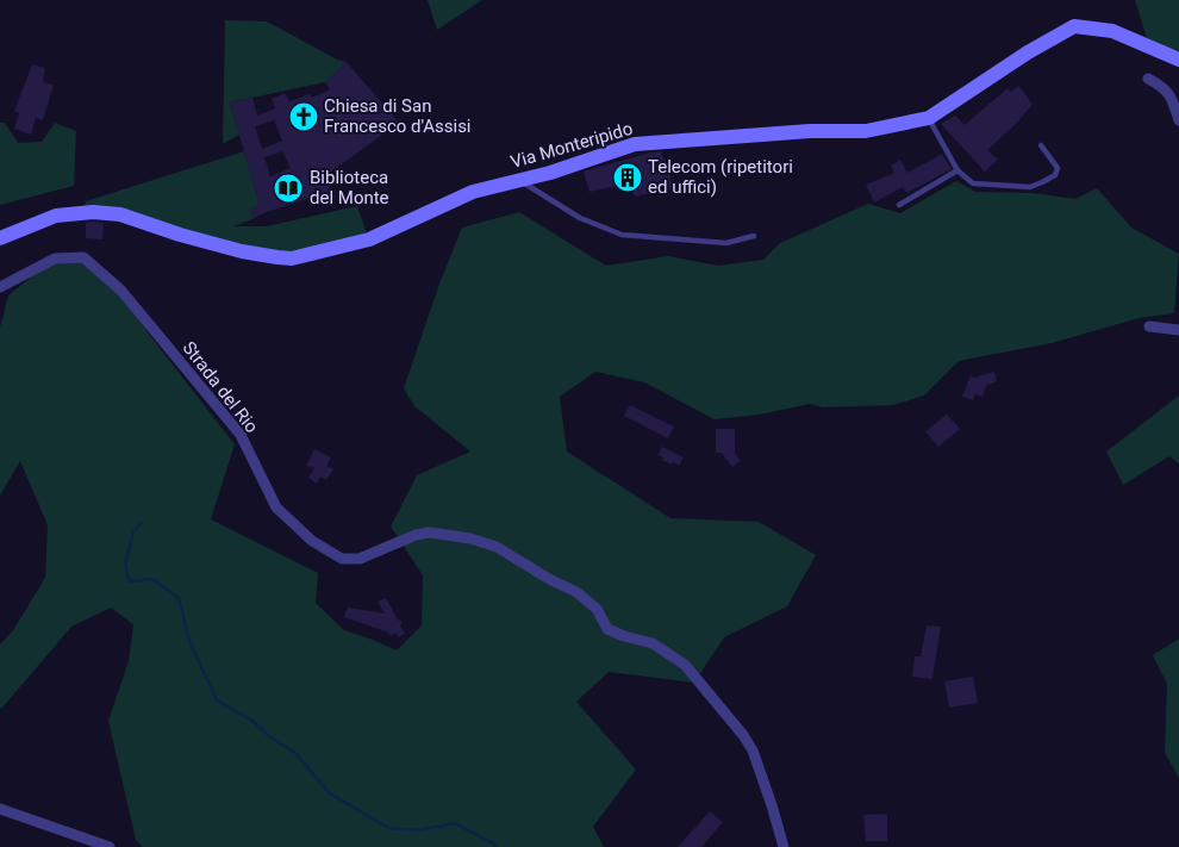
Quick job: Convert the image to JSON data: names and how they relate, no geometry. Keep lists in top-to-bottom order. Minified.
{"streets":{"street":["Via Monteripido","Strada del Rio"]},"places":{"church":["Chiesa di San Francesco d'Assisi"],"building":["Telecom (ripetitori ed uffici)"],"library":["Biblioteca del Monte"]}}
